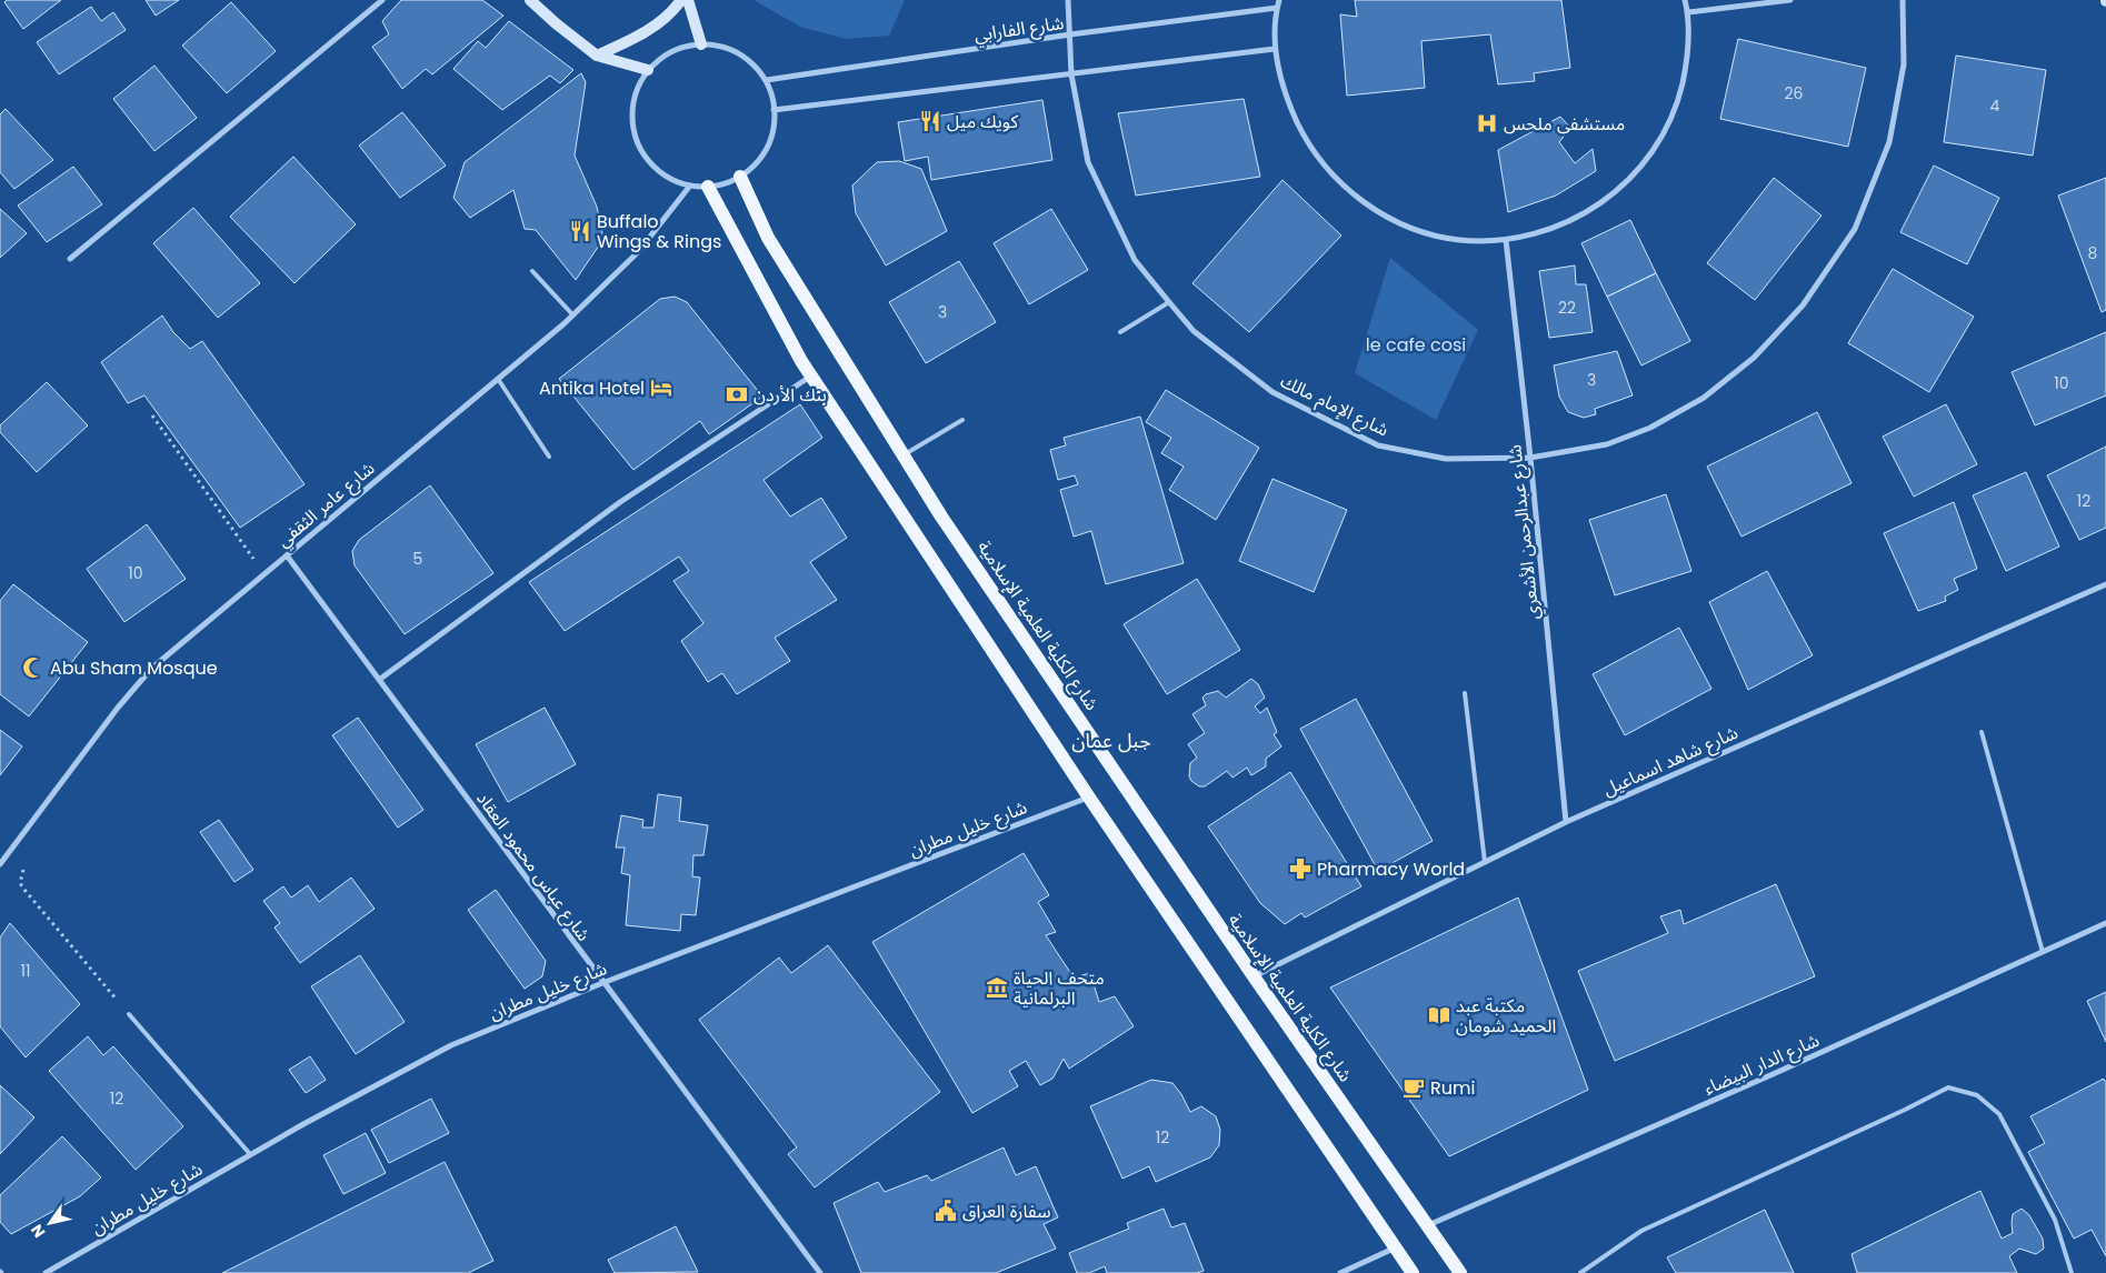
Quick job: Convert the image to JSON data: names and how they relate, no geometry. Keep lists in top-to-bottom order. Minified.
{"streets":{"main road":["شارع الكلية العلمية الإسلامية"],"street":["شارع الفارابي","شارع الإمام مالك","شارع عامر الثقفي","شارع عبدالرحمن الأشعري","شارع شاهد اسماعيل","شارع خليل مطران","شارع عباس محمود العقاد","شارع الدار البيضاء"]},"crossings":[["شارع الفارابي","شارع الإمام مالك"],["شارع الفارابي","شارع عامر الثقفي"],["شارع الفارابي","شارع الكلية العلمية الإسلامية"],["شارع الإمام مالك","شارع عبدالرحمن الأشعري"],["شارع عامر الثقفي","شارع الكلية العلمية الإسلامية"],["شارع عامر الثقفي","شارع عباس محمود العقاد"],["شارع عبدالرحمن الأشعري","شارع شاهد اسماعيل"],["شارع الكلية العلمية الإسلامية","شارع شاهد اسماعيل"],["شارع الكلية العلمية الإسلامية","شارع الدار البيضاء"],["شارع خليل مطران","شارع عباس محمود العقاد"]],"districts":["جبل عمان"],"parks":["le cafe cosi"],"places":{"restaurant":["كويك ميل","Buffalo Wings & Rings"],"hospital":["مستشفى ملحس"],"hotel":["Antika Hotel"],"bank":["بنك الأردن"],"mosque":["Abu Sham Mosque"],"pharmacy":["Pharmacy World"],"museum":["متحف الحياة البرلمانية"],"library":["مكتبة عبد الحميد شومان"],"cafe":["Rumi"],"public building":["سفارة العراق"]},"house_numbers":["26","4","8","22","3","3","10","12","5","10","11","12","12"],"north":"bottom left"}
